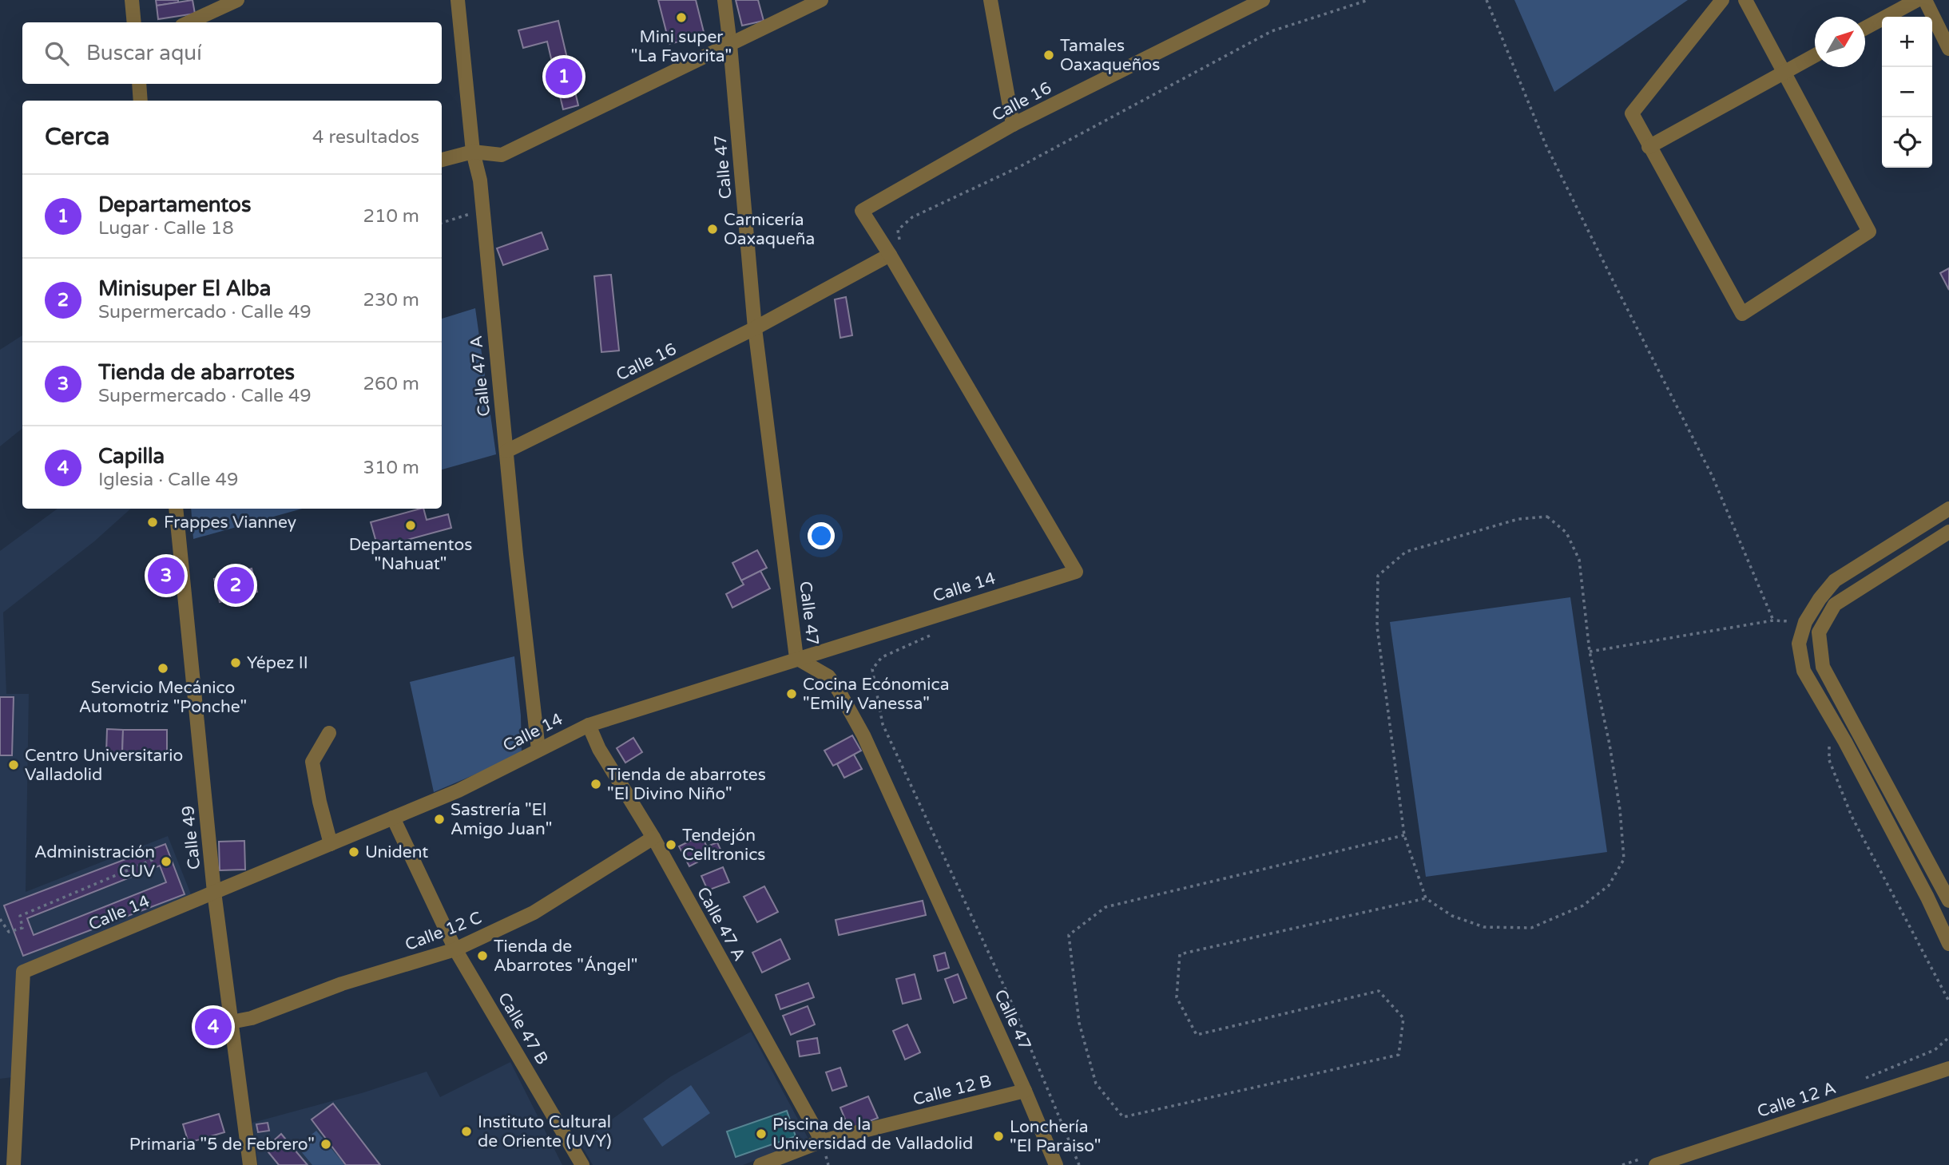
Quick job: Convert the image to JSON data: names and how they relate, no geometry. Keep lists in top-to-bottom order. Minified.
{"streets":{"street":["Calle 16","Calle 47","Calle 47 A","Calle 14","Calle 49","Calle 12 C","Calle 47 B","Calle 12 B","Calle 12 A"]},"crossings":[["Calle 16","Calle 47"],["Calle 16","Calle 47 A"],["Calle 16","Calle 14"],["Calle 47","Calle 14"],["Calle 47","Calle 12 B"],["Calle 47 A","Calle 14"],["Calle 47 A","Calle 12 C"],["Calle 47 A","Calle 12 B"],["Calle 14","Calle 49"],["Calle 14","Calle 47 B"],["Calle 49","Calle 12 C"],["Calle 12 C","Calle 47 B"]],"places":["Mini super \"La Favorita\"","Tamales Oaxaqueños","Carnicería Oaxaqueña","Frappes Vianney","Departamentos \"Nahuat\"","Yépez II","Servicio Mecánico Automotriz \"Ponche\"","Cocina Ecónomica \"Emily Vanessa\"","Centro Universitario Valladolid","Tienda de abarrotes \"El Divino Niño\"","Sastrería \"El Amigo Juan\"","Tendejón Celltronics","Unident","Administración CUV","Tienda de Abarrotes \"Ángel\"","Instituto Cultural de Oriente (UVY)","Piscina de la Universidad de Valladolid","Lonchería \"El Paraiso\"","Primaria \"5 de Febrero\""],"north":"top right","page":{"map_buttons":["+","−"],"search":"Buscar aquí","pins":["1","3","2","4"],"heading":["Cerca","4 resultados"],"list":[{"mark":"1","name":"Departamentos","note":"Lugar · Calle 18","value":"210 m"},{"mark":"2","name":"Minisuper El Alba","note":"Supermercado · Calle 49","value":"230 m"},{"mark":"3","name":"Tienda de abarrotes","note":"Supermercado · Calle 49","value":"260 m"},{"mark":"4","name":"Capilla","note":"Iglesia · Calle 49","value":"310 m"}]}}
